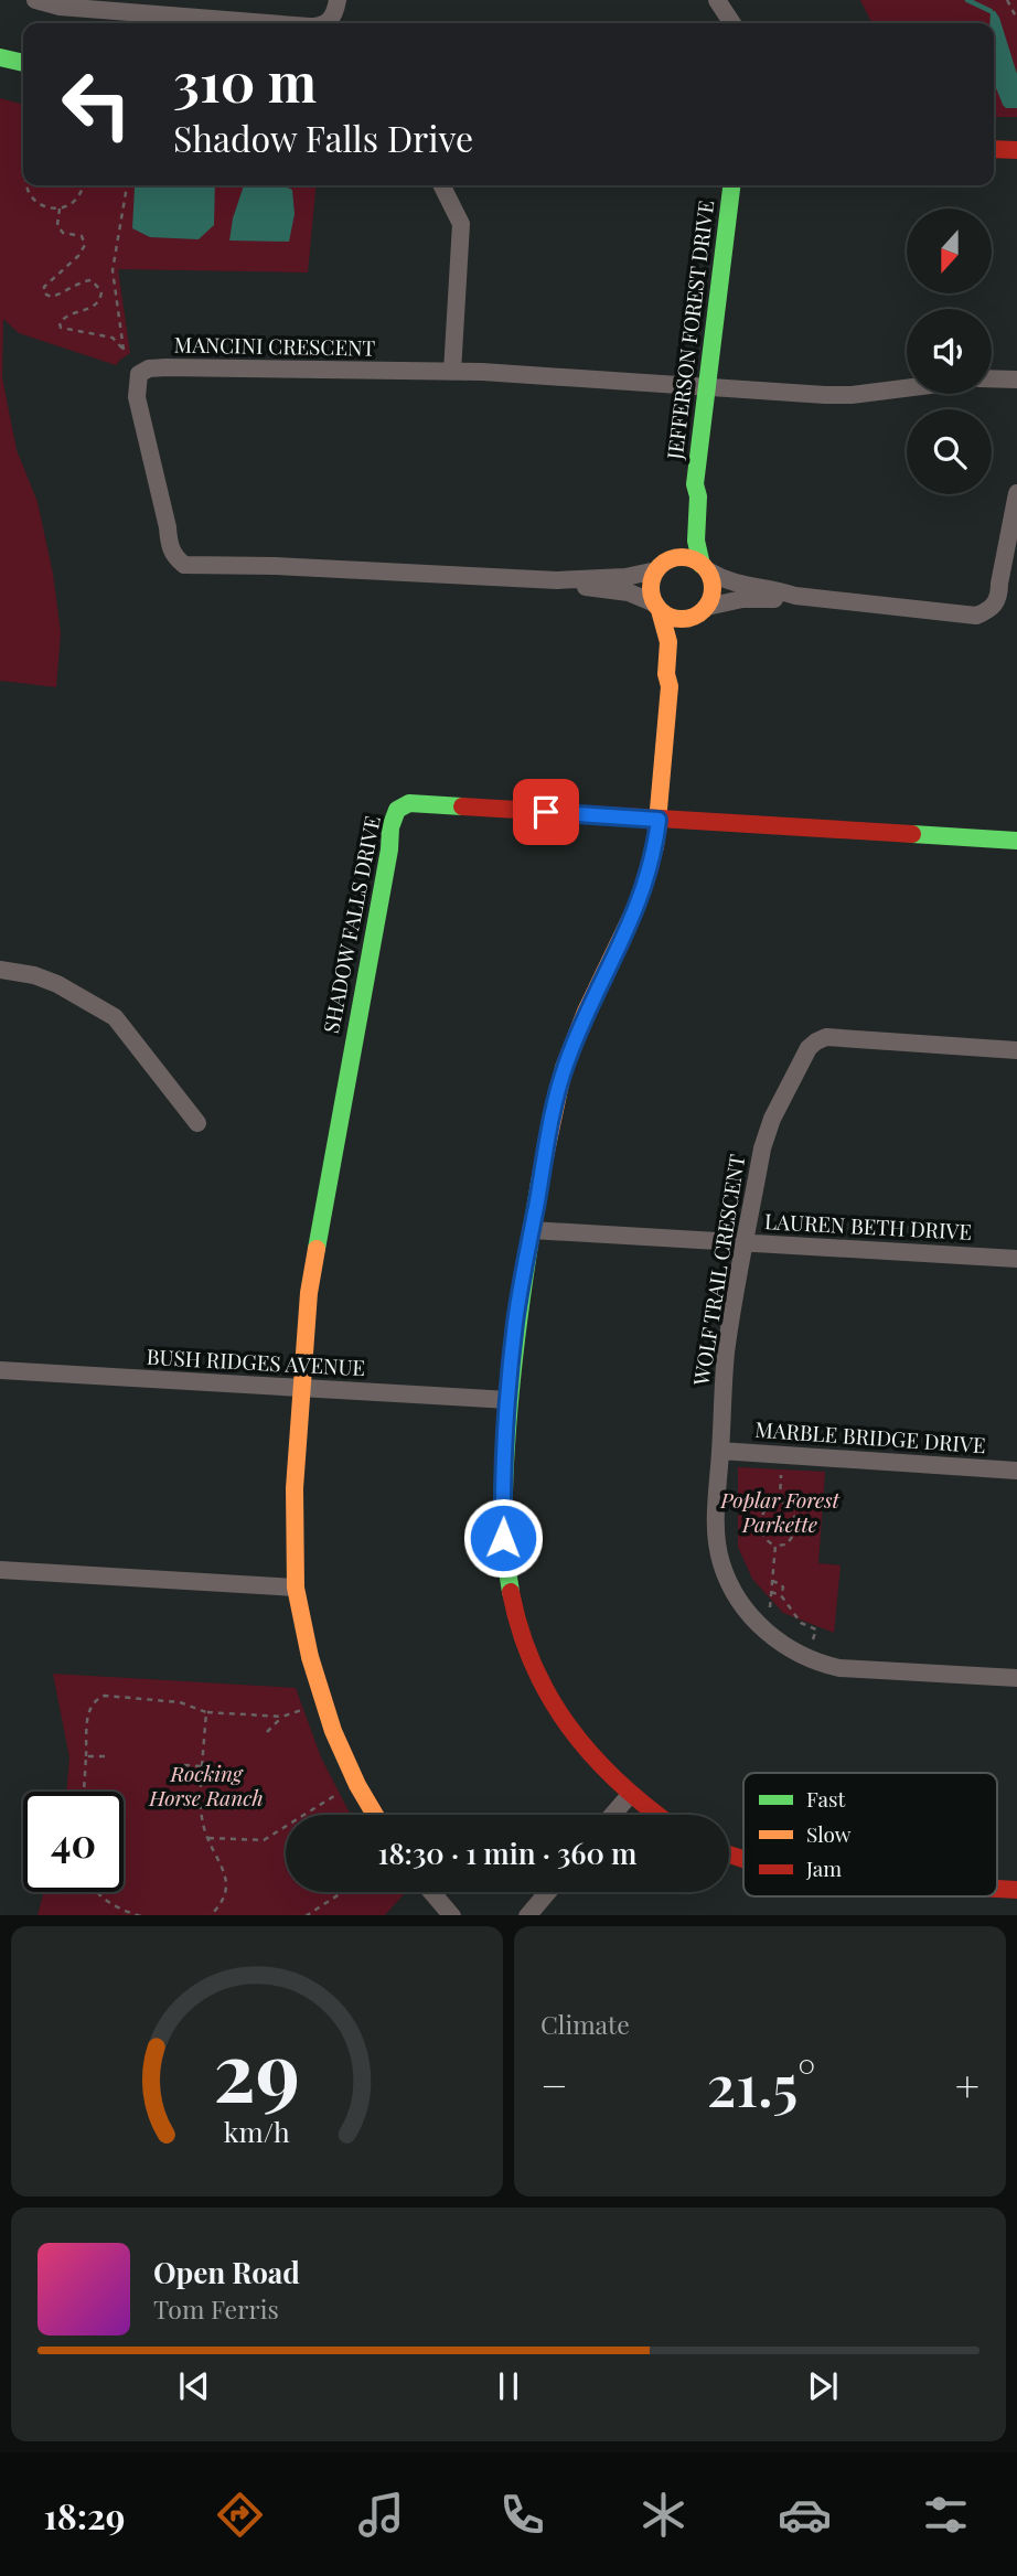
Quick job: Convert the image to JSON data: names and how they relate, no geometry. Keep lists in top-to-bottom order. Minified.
{"streets":{"street":["JEFFERSON FOREST DRIVE","MANCINI CRESCENT","SHADOW FALLS DRIVE","LAUREN BETH DRIVE","WOLF TRAIL CRESCENT","BUSH RIDGES AVENUE","MARBLE BRIDGE DRIVE"]},"crossings":[["JEFFERSON FOREST DRIVE","MANCINI CRESCENT"],["SHADOW FALLS DRIVE","BUSH RIDGES AVENUE"],["LAUREN BETH DRIVE","WOLF TRAIL CRESCENT"],["WOLF TRAIL CRESCENT","MARBLE BRIDGE DRIVE"]],"parks":["Poplar Forest Parkette","Rocking Horse Ranch"],"legend":["Fast","Slow","Jam"],"north":"bottom","page":{"turn":["310 m","Shadow Falls Drive"],"limit":"40","trip":"18:30 · 1 min · 360 m","tile":"Climate","heat":["−","21.5°","+"],"song":["Open Road","Tom Ferris"],"tabs":"18:29","gauge":["29","km/h"]}}
